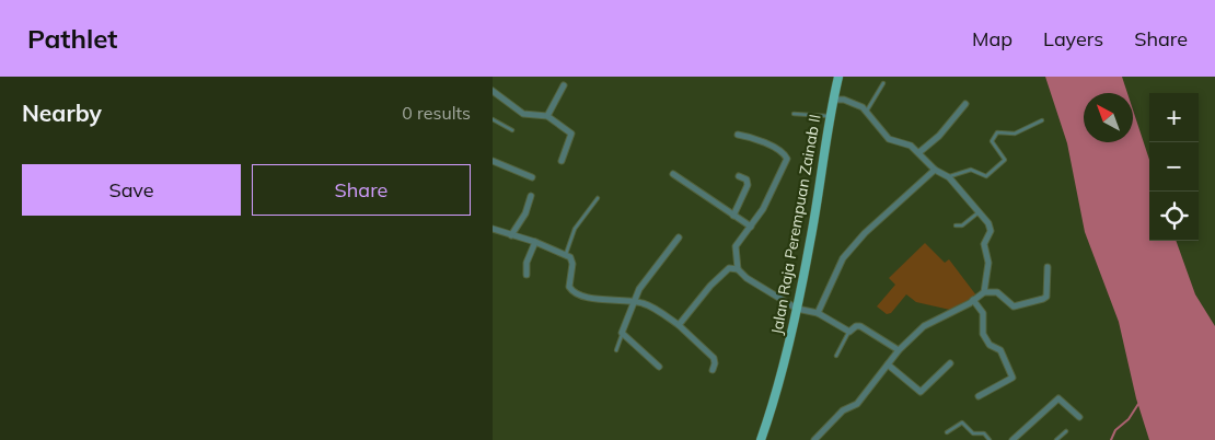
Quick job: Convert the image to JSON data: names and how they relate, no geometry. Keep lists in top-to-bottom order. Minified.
{"streets":{"main road":["Jalan Raja Perempuan Zainab II"]},"north":"top left","page":{"header":"Pathlet","nav":["Map","Layers","Share"],"heading":["Nearby","0 results"],"map_buttons":["+","−"],"buttons":["Save","Share"]}}
